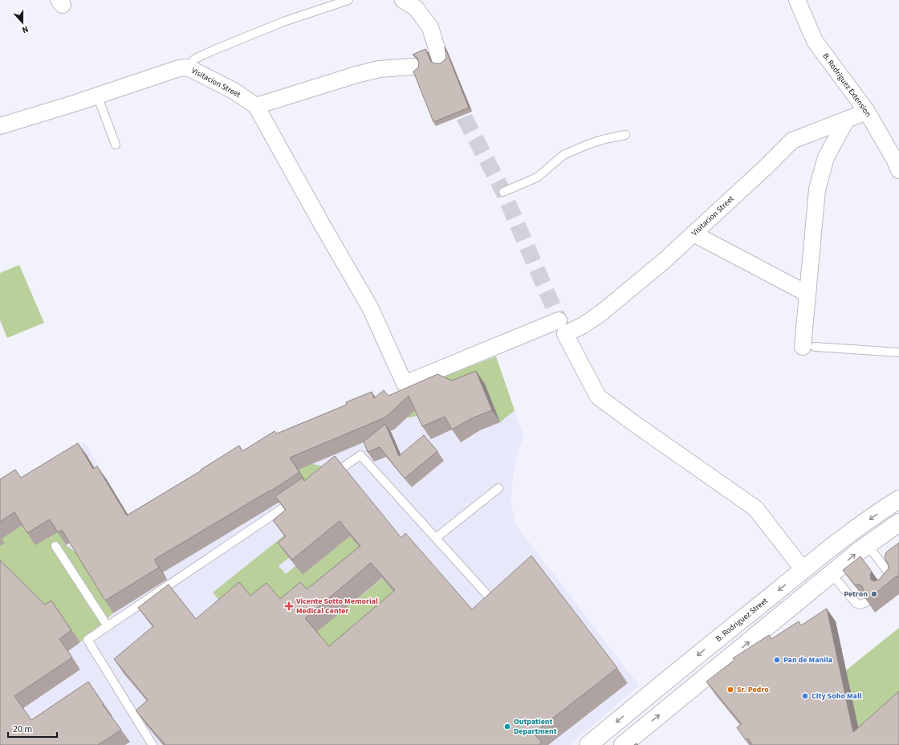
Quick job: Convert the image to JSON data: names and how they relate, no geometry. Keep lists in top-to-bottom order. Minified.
{"streets":{"main road":["B. Rodriguez Street"],"street":["Visitacion Street","B. Rodriguez Extension"]},"crossings":[["Visitacion Street","B. Rodriguez Extension"]],"places":{"other":["Petron","Pan de Manila","Sr. Pedro","City Soho Mall","Outpatient Department"],"health":["Vicente Sotto Memorial Medical Center"]},"scale_bar":"20 m","north":"bottom"}
